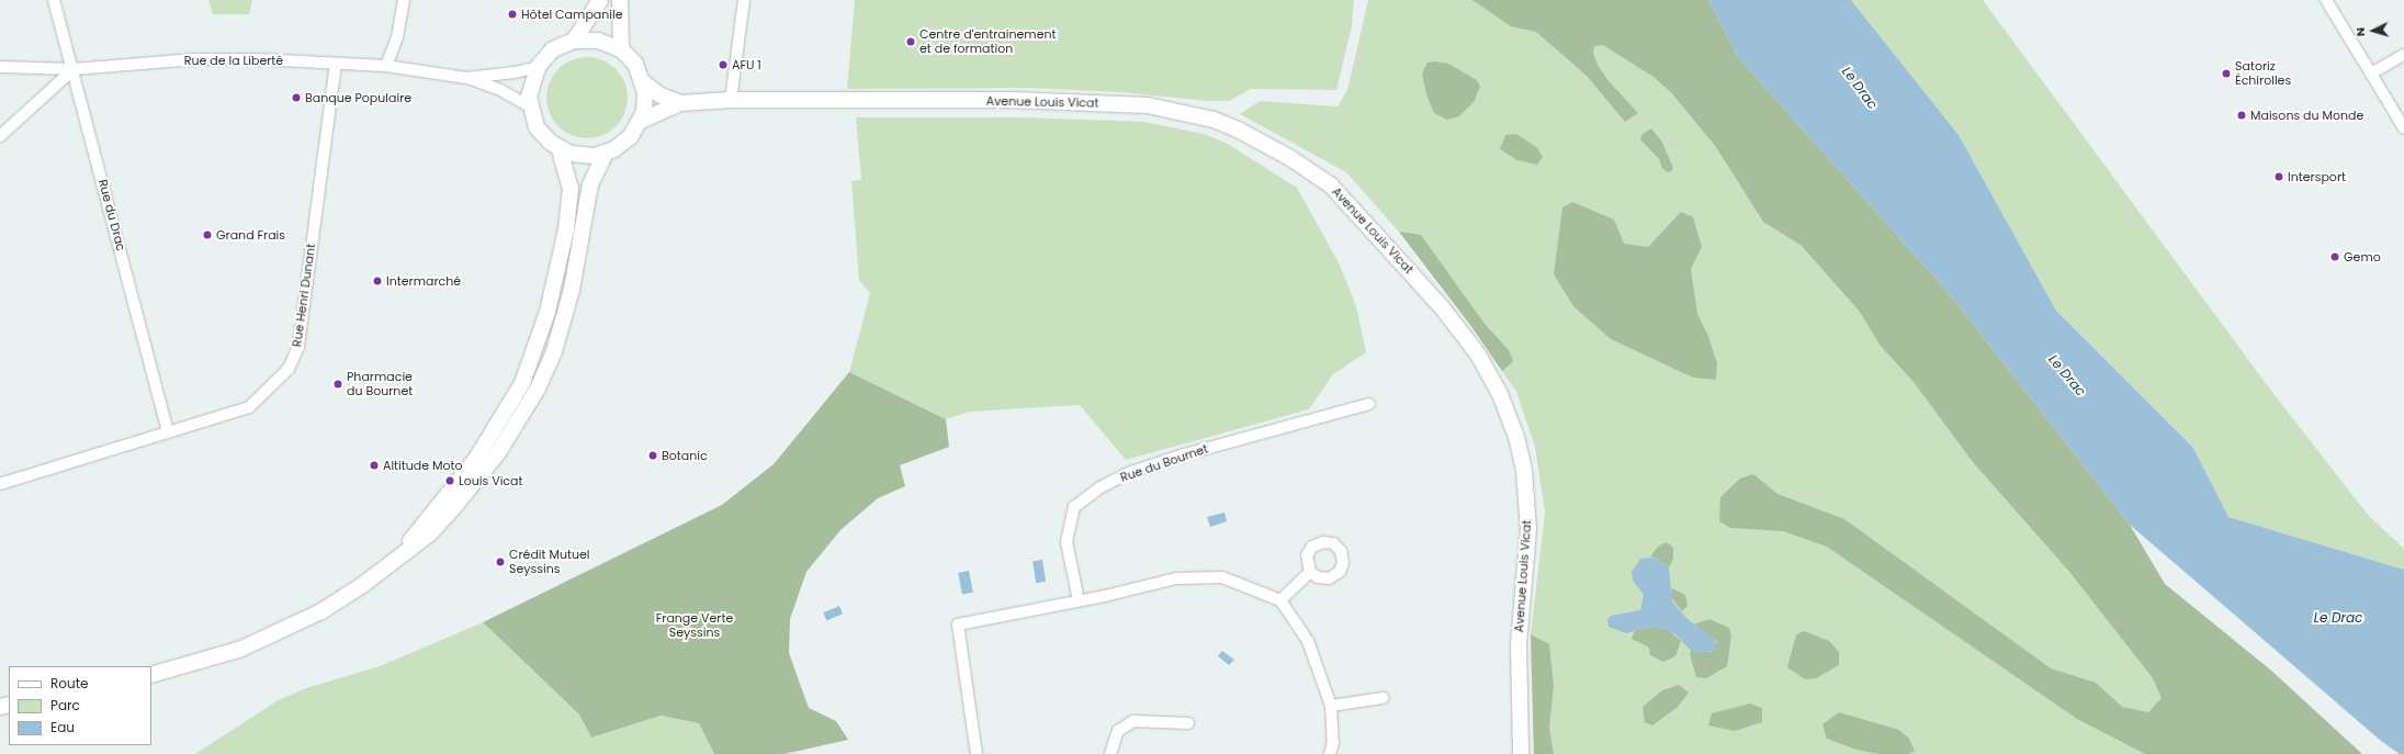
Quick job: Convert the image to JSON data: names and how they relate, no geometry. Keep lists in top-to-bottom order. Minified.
{"streets":{"main road":["Avenue Louis Vicat"],"street":["Rue de la Liberté","Rue du Drac","Rue Henri Dunant","Rue du Bournet"]},"crossings":[["Rue de la Liberté","Rue du Drac"],["Rue de la Liberté","Rue Henri Dunant"],["Rue du Drac","Rue Henri Dunant"]],"water":["Le Drac"],"parks":["Frange Verte Seyssins"],"places":["Hôtel Campanile","Centre d'entrainement et de formation","AFU 1","Satoriz Échirolles","Banque Populaire","Maisons du Monde","Intersport","Grand Frais","Gemo","Intermarché","Pharmacie du Bournet","Botanic","Altitude Moto","Louis Vicat","Crédit Mutuel Seyssins"],"legend":["Route","Parc","Eau"],"north":"left"}
